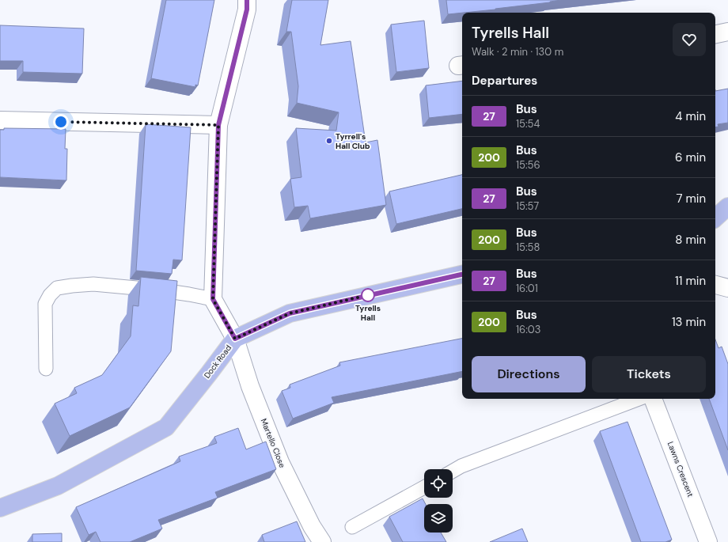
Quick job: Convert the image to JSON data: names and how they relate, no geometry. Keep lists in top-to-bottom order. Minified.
{"streets":{"main road":["Dock Road"],"street":["Martello Close","Lawns Crescent"]},"crossings":[["Dock Road","Martello Close"]],"places":["Tyrrell's Hall Club","Tyrells Hall"],"lines":["bus line 27"],"page":{"heading":[["Tyrells Hall","Walk · 2 min · 130 m"],"Departures"],"list":[{"mark":"27","name":"Bus","note":"15:54","value":"4 min"},{"mark":"200","name":"Bus","note":"15:56","value":"6 min"},{"mark":"27","name":"Bus","note":"15:57","value":"7 min"},{"mark":"200","name":"Bus","note":"15:58","value":"8 min"},{"mark":"27","name":"Bus","note":"16:01","value":"11 min"},{"mark":"200","name":"Bus","note":"16:03","value":"13 min"}],"buttons":["Directions","Tickets"]}}
